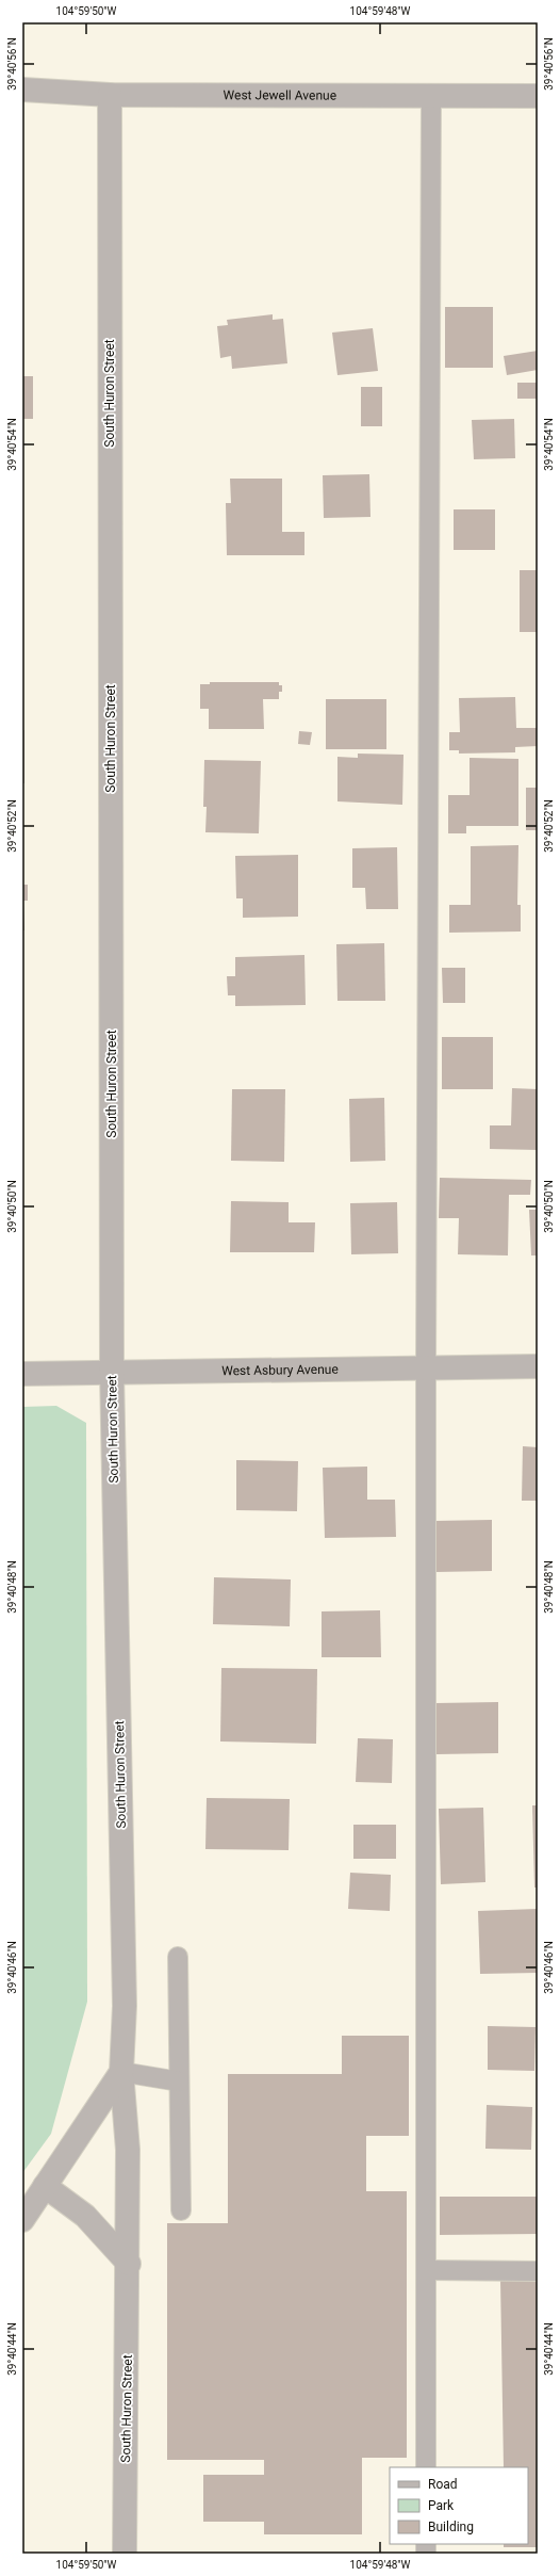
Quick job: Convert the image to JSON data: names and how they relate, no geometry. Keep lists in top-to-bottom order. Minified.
{"streets":{"street":["West Jewell Avenue","South Huron Street","West Asbury Avenue"]},"crossings":[["West Jewell Avenue","South Huron Street"],["South Huron Street","West Asbury Avenue"]],"legend":["Road","Park","Building"],"coordinates":["104°59'50\"W","104°59'48\"W","39°40'56\"N","39°40'54\"N","39°40'52\"N","39°40'50\"N","39°40'48\"N","39°40'46\"N","39°40'44\"N"]}
